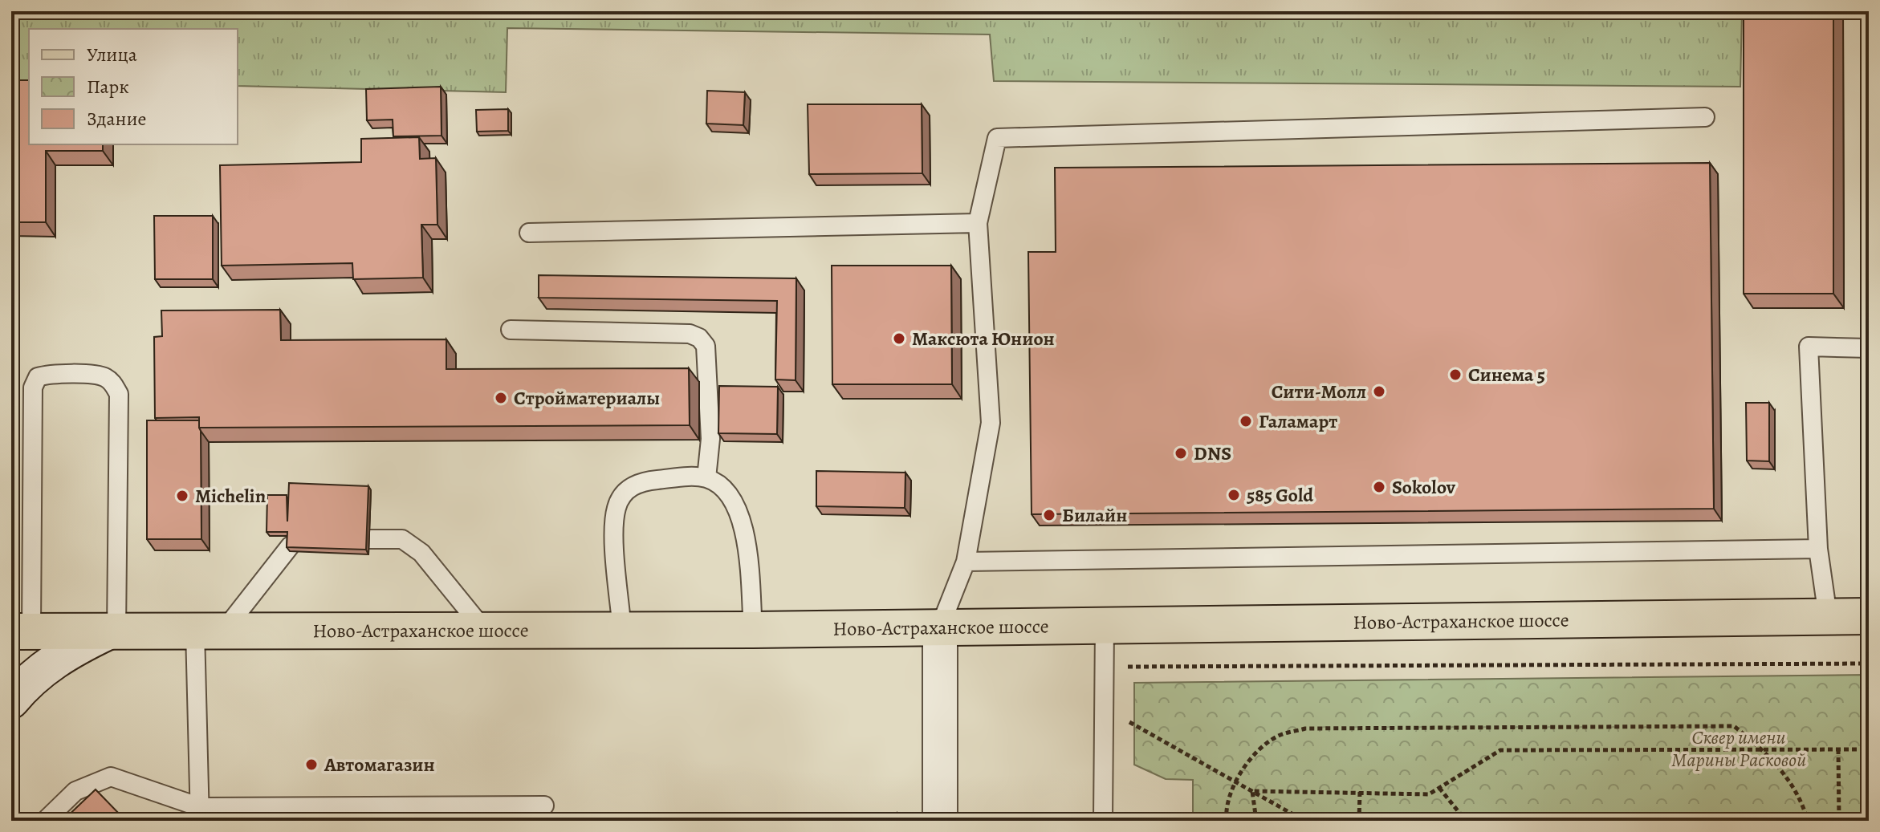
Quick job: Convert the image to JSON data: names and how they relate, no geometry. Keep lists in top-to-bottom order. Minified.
{"streets":{"main road":["Ново-Астраханское шоссе"]},"parks":["Сквер имени Марины Расковой"],"places":["Максюта Юнион","Синема 5","Сити-Молл","Стройматериалы","Галамарт","DNS","Sokolov","585 Gold","Michelin","Билайн","Автомагазин"],"legend":["Улица","Парк","Здание"]}
